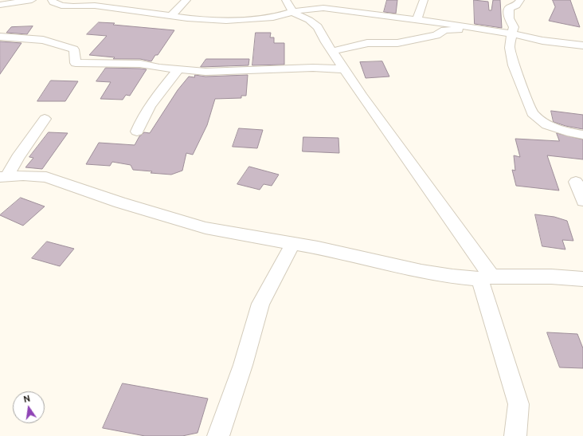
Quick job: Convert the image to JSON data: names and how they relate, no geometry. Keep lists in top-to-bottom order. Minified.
{"north":"top"}
